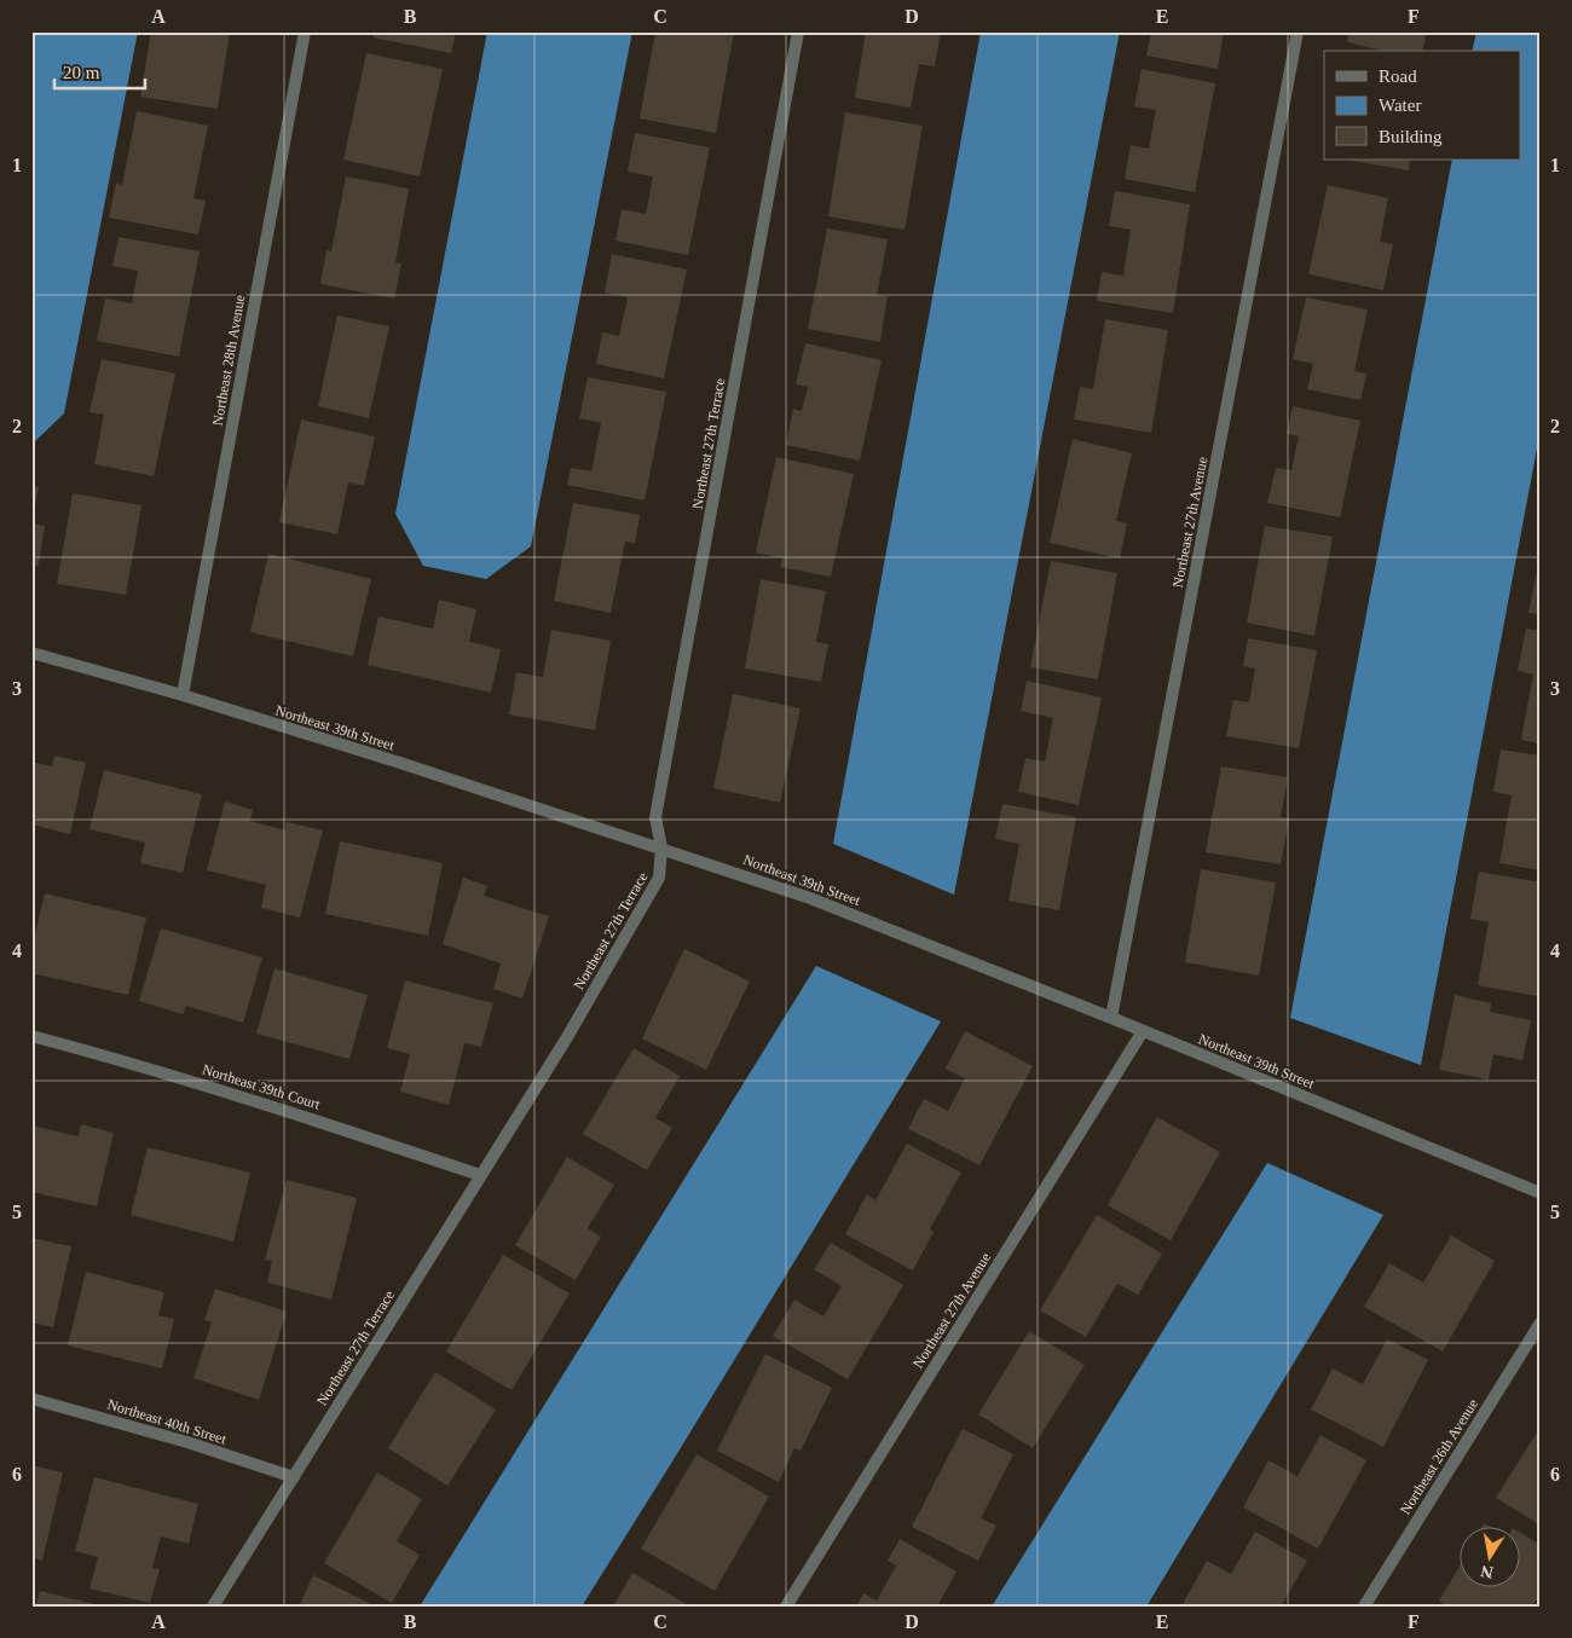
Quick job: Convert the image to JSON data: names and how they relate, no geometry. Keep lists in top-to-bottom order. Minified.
{"streets":{"street":["Northeast 28th Avenue","Northeast 27th Terrace","Northeast 27th Avenue","Northeast 39th Street","Northeast 39th Court","Northeast 40th Street","Northeast 26th Avenue"]},"crossings":[["Northeast 28th Avenue","Northeast 39th Street"],["Northeast 27th Terrace","Northeast 39th Street"],["Northeast 27th Terrace","Northeast 39th Court"],["Northeast 27th Terrace","Northeast 40th Street"],["Northeast 27th Avenue","Northeast 39th Street"]],"legend":["Road","Water","Building"],"scale_bar":"20 m","north":"bottom","grid":{"columns":["A","B","C","D","E","F"],"rows":["1","2","3","4","5","6"]}}
